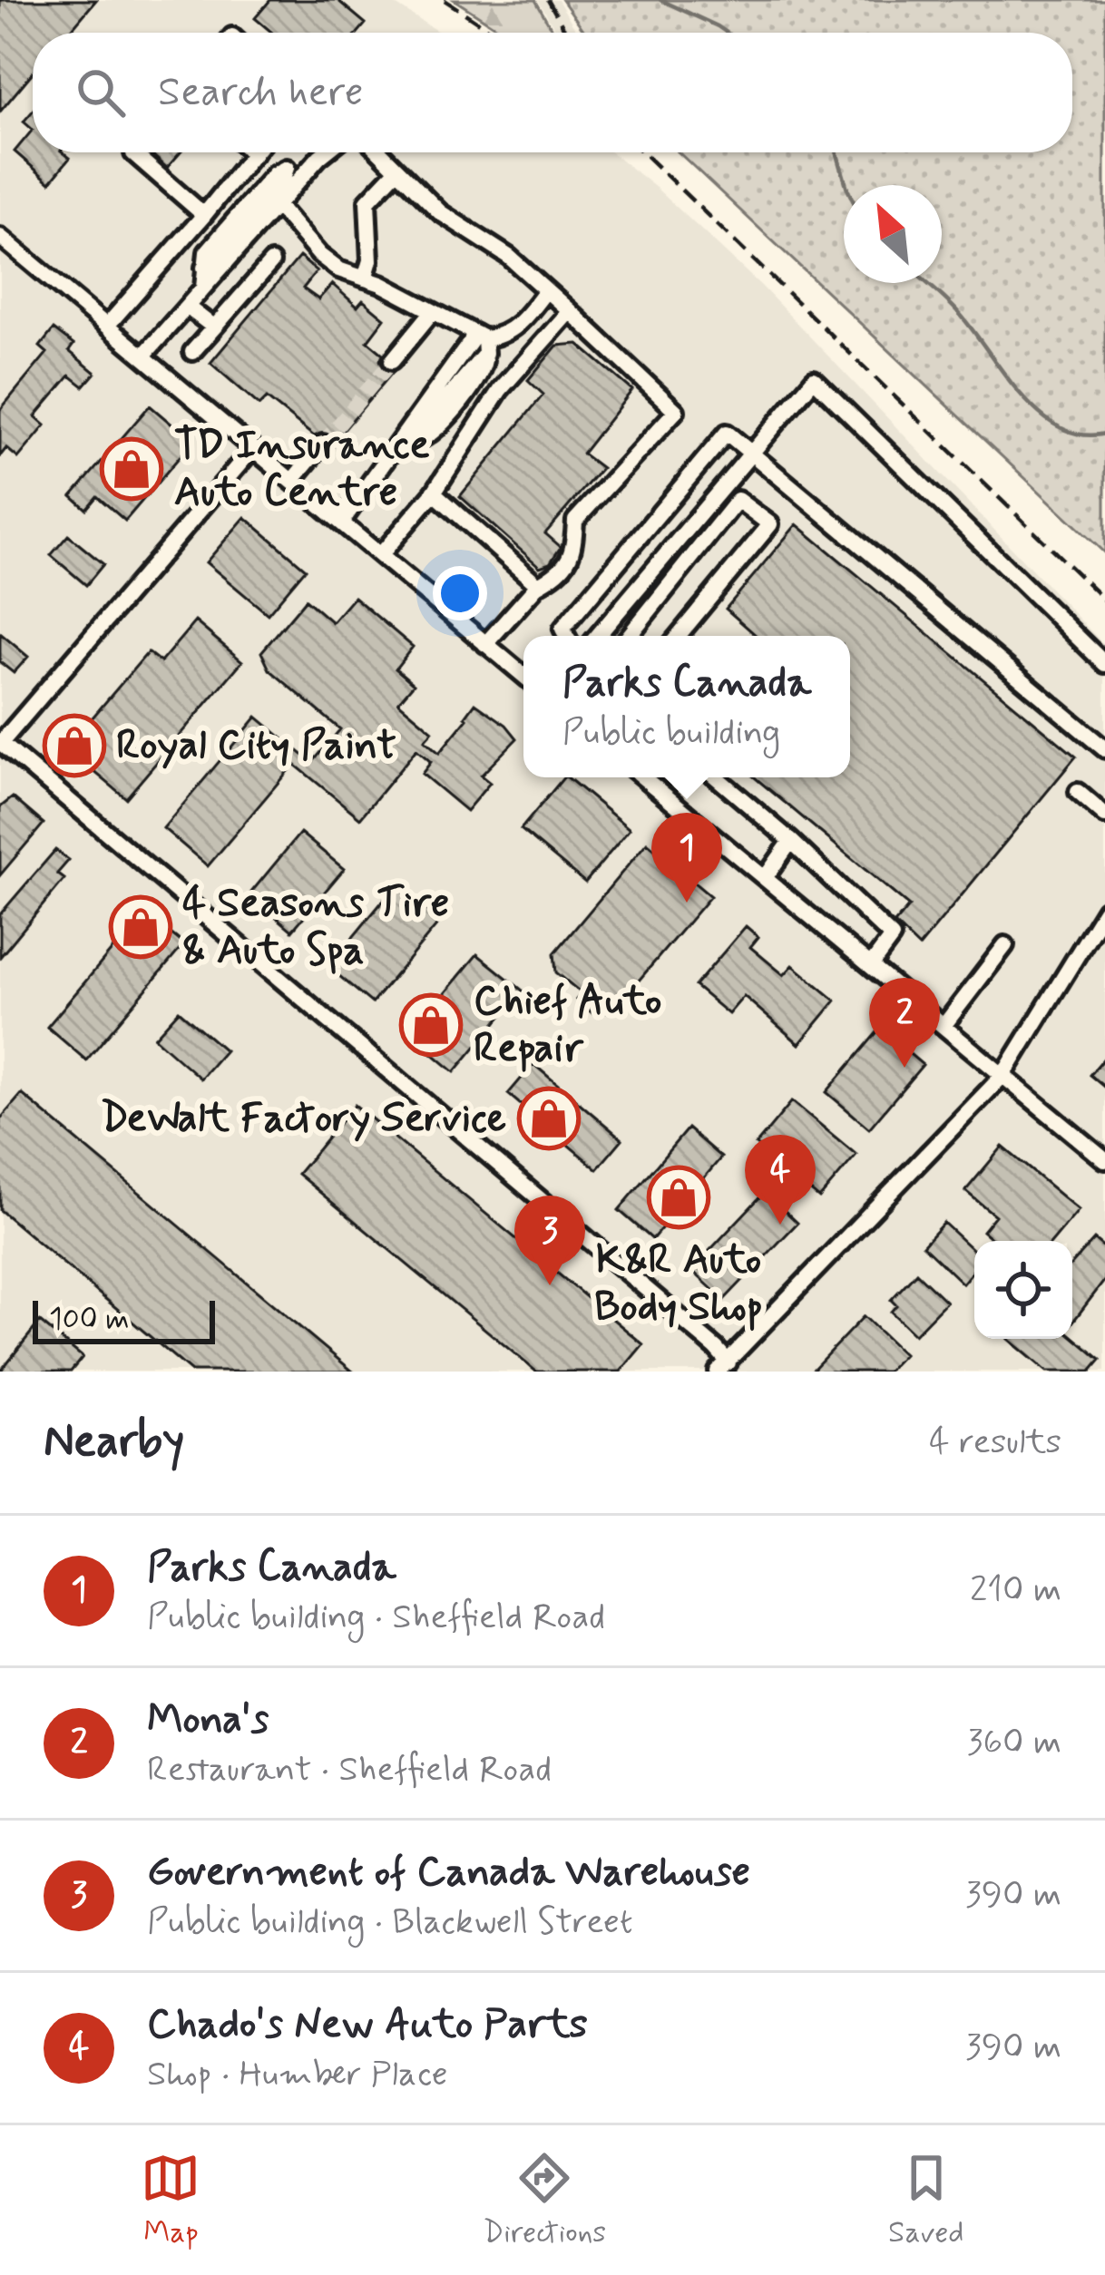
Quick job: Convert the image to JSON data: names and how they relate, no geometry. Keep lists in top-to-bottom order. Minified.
{"places":{"shop":["TD Insurance Auto Centre","Royal City Paint","4 Seasons Tire & Auto Spa","Chief Auto Repair","DeWalt Factory Service","K&R Auto Body Shop"]},"scale_bar":"100 m","north":"top left","page":{"search":"Search here","popup":["Parks Canada","Public building"],"pins":["1","2","4","3"],"scale":"100 m","heading":["Nearby","4 results"],"list":[{"mark":"1","name":"Parks Canada","note":"Public building · Sheffield Road","value":"210 m"},{"mark":"2","name":"Mona's","note":"Restaurant · Sheffield Road","value":"360 m"},{"mark":"3","name":"Government of Canada Warehouse","note":"Public building · Blackwell Street","value":"390 m"},{"mark":"4","name":"Chado's New Auto Parts","note":"Shop · Humber Place","value":"390 m"}],"nav":["Map","Directions","Saved"]}}
